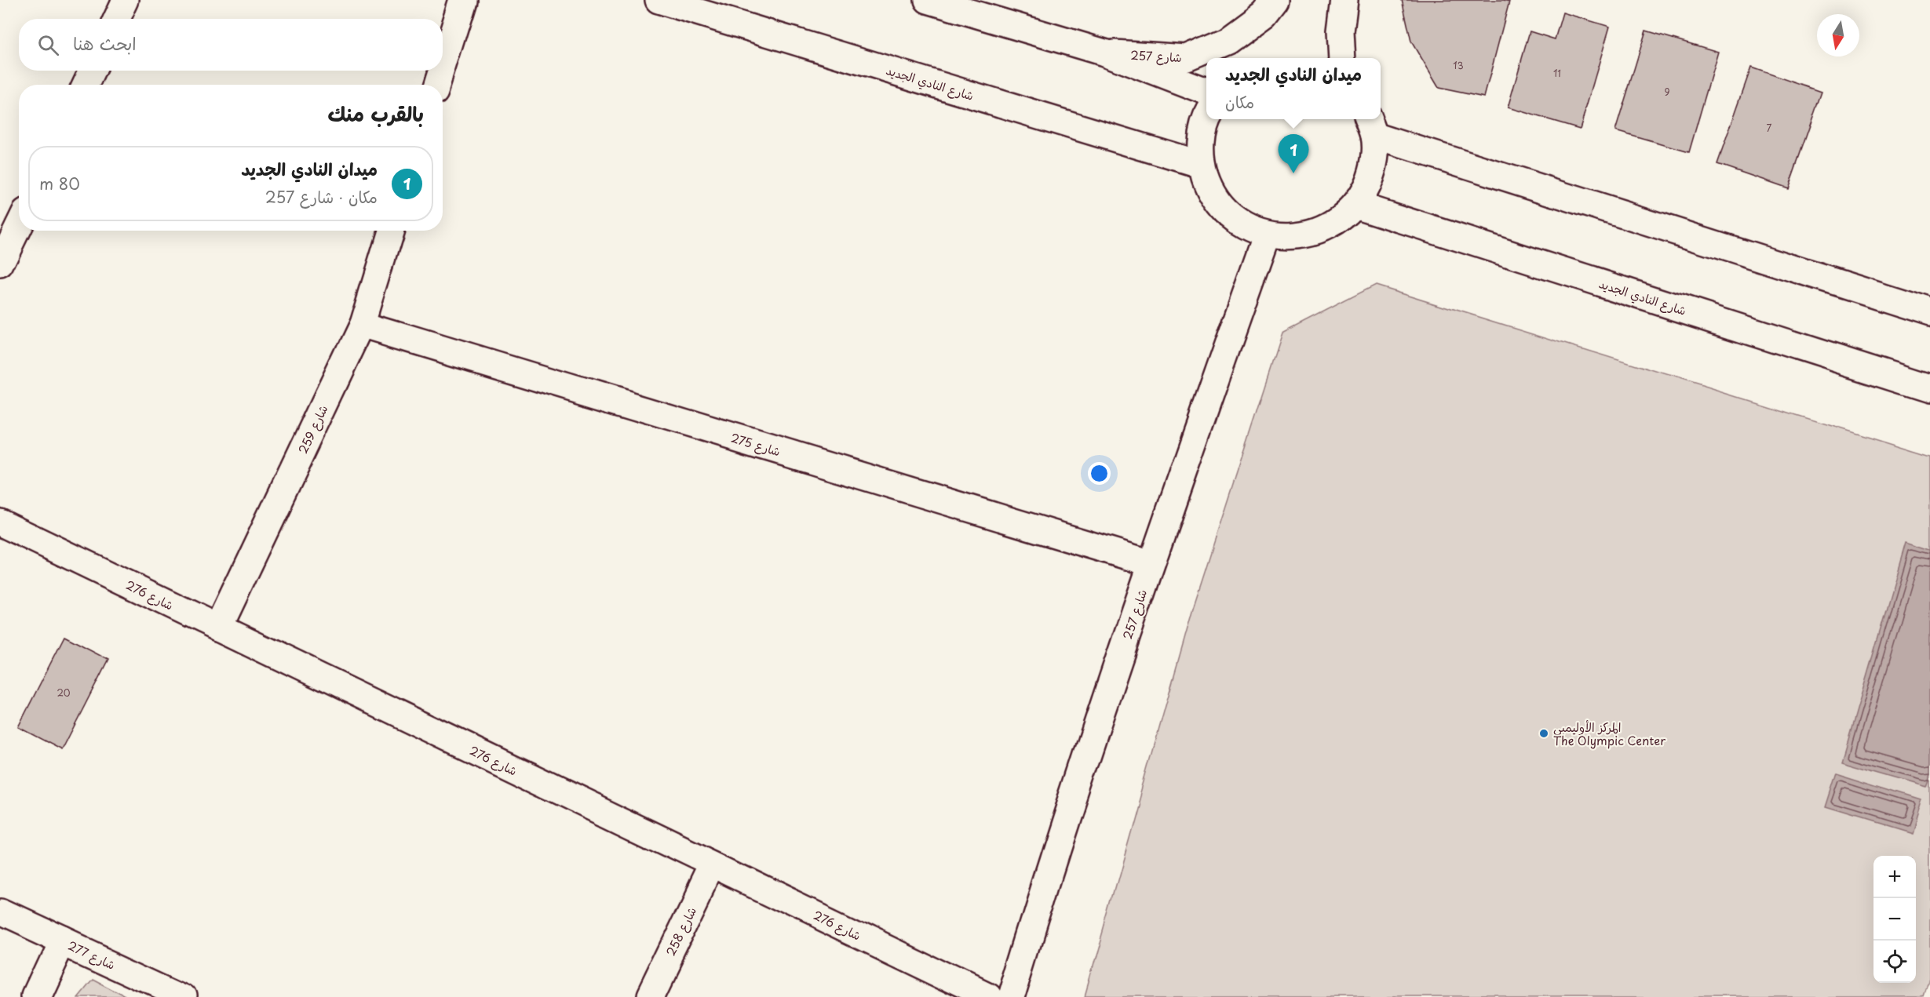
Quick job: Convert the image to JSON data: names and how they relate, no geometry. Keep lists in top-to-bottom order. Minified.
{"streets":{"street":["شارع 257","شارع النادي الجديد","شارع 259","شارع 275","شارع 276","شارع 258","شارع 277"]},"crossings":[["شارع 257","شارع 275"],["شارع 259","شارع 275"],["شارع 259","شارع 276"],["شارع 276","شارع 258"]],"places":["المركز الأوليمبى The Olympic Center"],"house_numbers":["13","11","9","7","20"],"north":"bottom","page":{"search":"ابحث هنا","popup":["ميدان النادي الجديد","مكان"],"heading":"بالقرب منك","pins":"1","list":[{"mark":"1","name":"ميدان النادي الجديد","note":"مكان · شارع 257","value":"80 m"}],"map_buttons":["+","−"]}}
